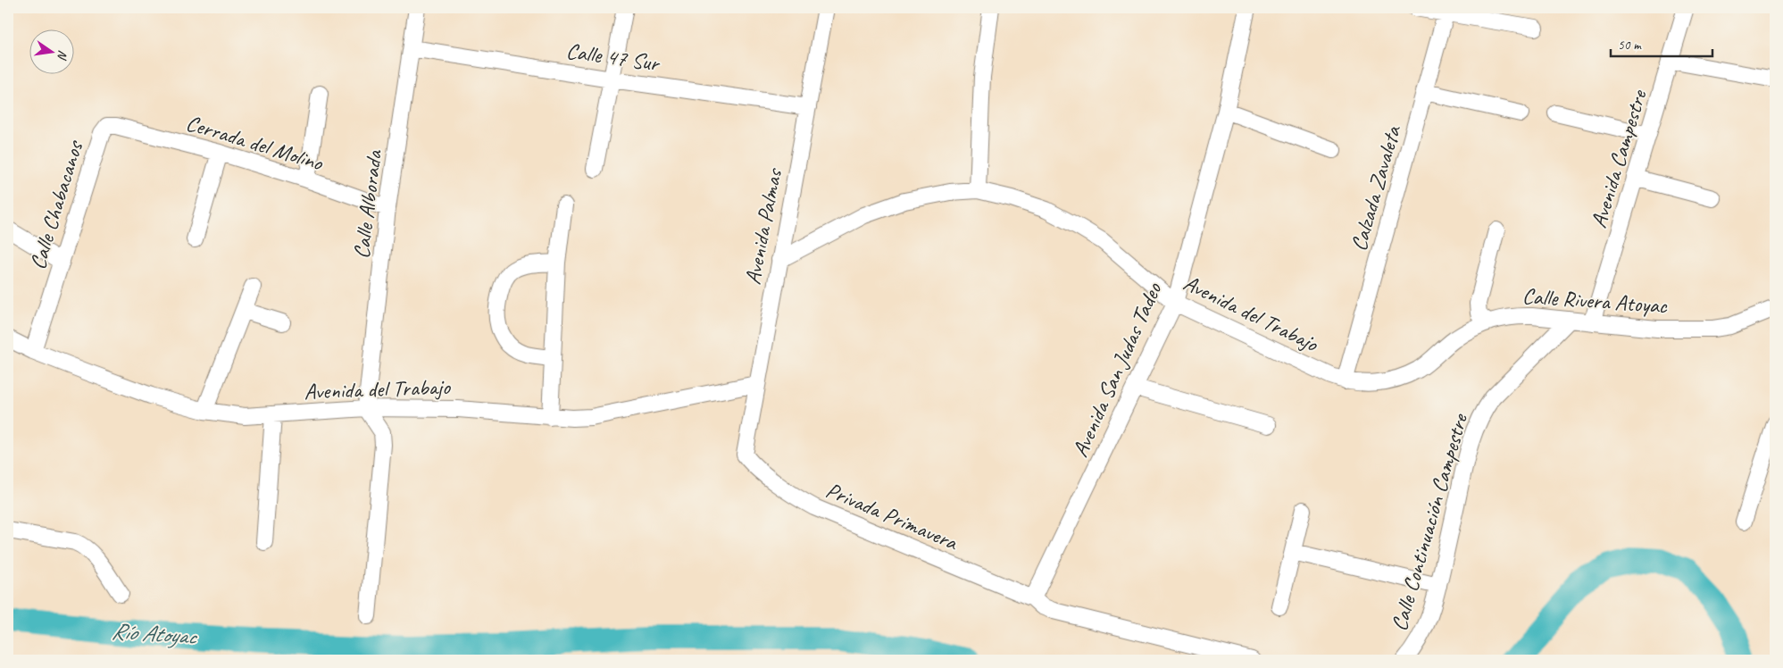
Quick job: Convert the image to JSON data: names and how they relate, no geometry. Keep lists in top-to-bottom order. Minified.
{"streets":{"street":["Calle 47 Sur","Cerrada del Molino","Avenida Campestre","Calzada Zavaleta","Calle Alborada","Calle Chabacanos","Avenida Palmas","Calle Rivera Atoyac","Avenida del Trabajo","Avenida San Judas Tadeo","Privada Primavera","Calle Continuación Campestre"]},"crossings":[["Calle 47 Sur","Calle Alborada"],["Calle 47 Sur","Avenida Palmas"],["Cerrada del Molino","Calle Alborada"],["Cerrada del Molino","Calle Chabacanos"],["Avenida Campestre","Calle Rivera Atoyac"],["Calzada Zavaleta","Calle Rivera Atoyac"],["Calzada Zavaleta","Avenida del Trabajo"],["Calle Alborada","Avenida del Trabajo"],["Calle Chabacanos","Avenida del Trabajo"],["Avenida Palmas","Avenida del Trabajo"],["Avenida Palmas","Privada Primavera"],["Calle Rivera Atoyac","Avenida del Trabajo"],["Calle Rivera Atoyac","Calle Continuación Campestre"],["Avenida del Trabajo","Avenida San Judas Tadeo"],["Avenida San Judas Tadeo","Privada Primavera"]],"water":["Río Atoyac"],"scale_bar":"50 m","north":"right"}
